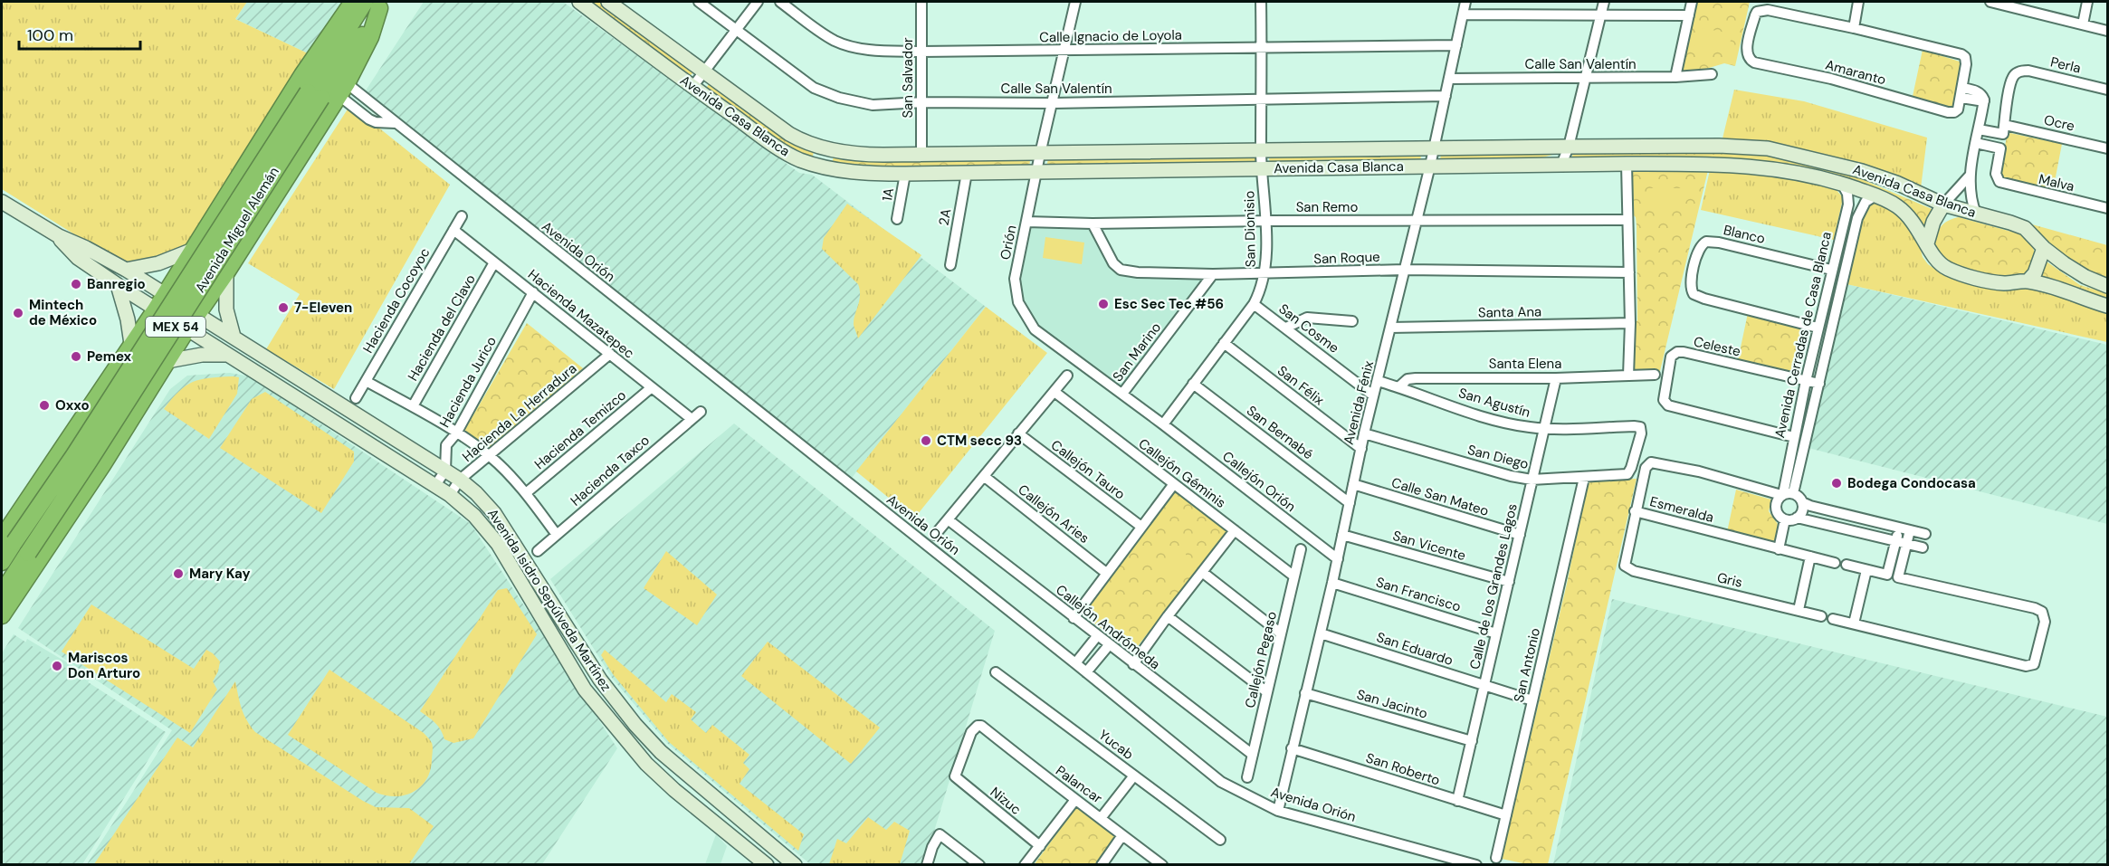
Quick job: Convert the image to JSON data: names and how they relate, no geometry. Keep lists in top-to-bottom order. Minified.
{"streets":{"highway":["Avenida Miguel Alemán","MEX 54"],"street":["Calle Ignacio de Loyola","Calle San Valentín","Perla","Amaranto","San Salvador","Avenida Casa Blanca","Ocre","Malva","1A","San Remo","2A","San Dionisio","Blanco","Orión","Avenida Orión","San Roque","Hacienda Cocoyoc","Santa Ana","Hacienda Mazatepec","Hacienda del Clavo","San Cosme","Avenida Cerradas de Casa Blanca","Celeste","San Marino","Santa Elena","Hacienda Jurico","San Félix","Avenida Fénix","San Agustín","Hacienda La Herradura","Hacienda Temizco","San Bernabé","San Diego","Callejón Tauro","Hacienda Taxco","Callejón Géminis","Callejón Orión","Calle San Mateo","Esmeralda","Callejón Aries","San Vicente","Gris","Calle de los Grandes Lagos","San Francisco","Avenida Isidro Sepúlveda Martínez","Callejón Andrómeda","San Eduardo","Callejón Pegaso","San Antonio","San Jacinto","Yucab","San Roberto","Palancar","Nizuc"]},"crossings":[["Calle Ignacio de Loyola","San Salvador"],["Calle Ignacio de Loyola","San Dionisio"],["Calle Ignacio de Loyola","Orión"],["Calle Ignacio de Loyola","Avenida Fénix"],["Calle San Valentín","San Salvador"],["Calle San Valentín","San Dionisio"],["Calle San Valentín","Orión"],["Calle San Valentín","Avenida Fénix"],["Perla","Ocre"],["San Salvador","Avenida Casa Blanca"],["Avenida Casa Blanca","1A"],["Avenida Casa Blanca","2A"],["Avenida Casa Blanca","San Dionisio"],["Avenida Casa Blanca","Orión"],["Avenida Casa Blanca","Avenida Cerradas de Casa Blanca"],["Avenida Casa Blanca","Avenida Fénix"],["San Remo","San Dionisio"],["San Remo","Orión"],["San Remo","San Roque"],["San Remo","Avenida Fénix"],["San Dionisio","Orión"],["San Dionisio","San Roque"],["San Dionisio","San Cosme"],["San Dionisio","San Félix"],["San Dionisio","San Bernabé"],["San Dionisio","Callejón Orión"],["Blanco","Avenida Cerradas de Casa Blanca"],["Orión","San Marino"],["Orión","Callejón Orión"],["Avenida Orión","Avenida Fénix"],["San Roque","San Marino"],["San Roque","Avenida Fénix"],["Hacienda Cocoyoc","Hacienda Mazatepec"],["Santa Ana","Avenida Fénix"],["Hacienda Mazatepec","Hacienda del Clavo"],["Hacienda Mazatepec","Hacienda Jurico"],["Hacienda Mazatepec","Hacienda La Herradura"],["Hacienda Mazatepec","Hacienda Temizco"],["Hacienda Mazatepec","Hacienda Taxco"],["San Cosme","Avenida Fénix"],["Avenida Cerradas de Casa Blanca","Celeste"],["Avenida Cerradas de Casa Blanca","Esmeralda"],["Santa Elena","San Agustín"],["Santa Elena","Calle de los Grandes Lagos"],["Hacienda Jurico","Avenida Isidro Sepúlveda Martínez"],["San Félix","Avenida Fénix"],["Avenida Fénix","San Agustín"],["Avenida Fénix","San Bernabé"],["Avenida Fénix","San Diego"],["Avenida Fénix","Callejón Orión"],["Avenida Fénix","Calle San Mateo"],["Avenida Fénix","San Vicente"],["Avenida Fénix","San Francisco"],["Avenida Fénix","San Eduardo"],["Avenida Fénix","San Jacinto"],["Avenida Fénix","San Roberto"],["San Agustín","San Diego"],["San Agustín","Calle de los Grandes Lagos"],["Hacienda La Herradura","Avenida Isidro Sepúlveda Martínez"],["San Diego","Calle de los Grandes Lagos"],["San Diego","San Antonio"],["Callejón Géminis","Callejón Pegaso"],["Calle San Mateo","Calle de los Grandes Lagos"],["Esmeralda","Gris"],["San Vicente","Calle de los Grandes Lagos"],["Calle de los Grandes Lagos","San Francisco"],["Calle de los Grandes Lagos","San Eduardo"],["Calle de los Grandes Lagos","San Jacinto"],["Calle de los Grandes Lagos","San Roberto"],["Callejón Andrómeda","Callejón Pegaso"],["San Eduardo","San Antonio"],["San Antonio","San Roberto"],["Palancar","Nizuc"]],"places":["Banregio","Esc Sec Tec #56","7-Eleven","Mintech de México","Pemex","Oxxo","CTM secc 93","Bodega Condocasa","Mary Kay","Mariscos Don Arturo"],"scale_bar":"100 m"}
